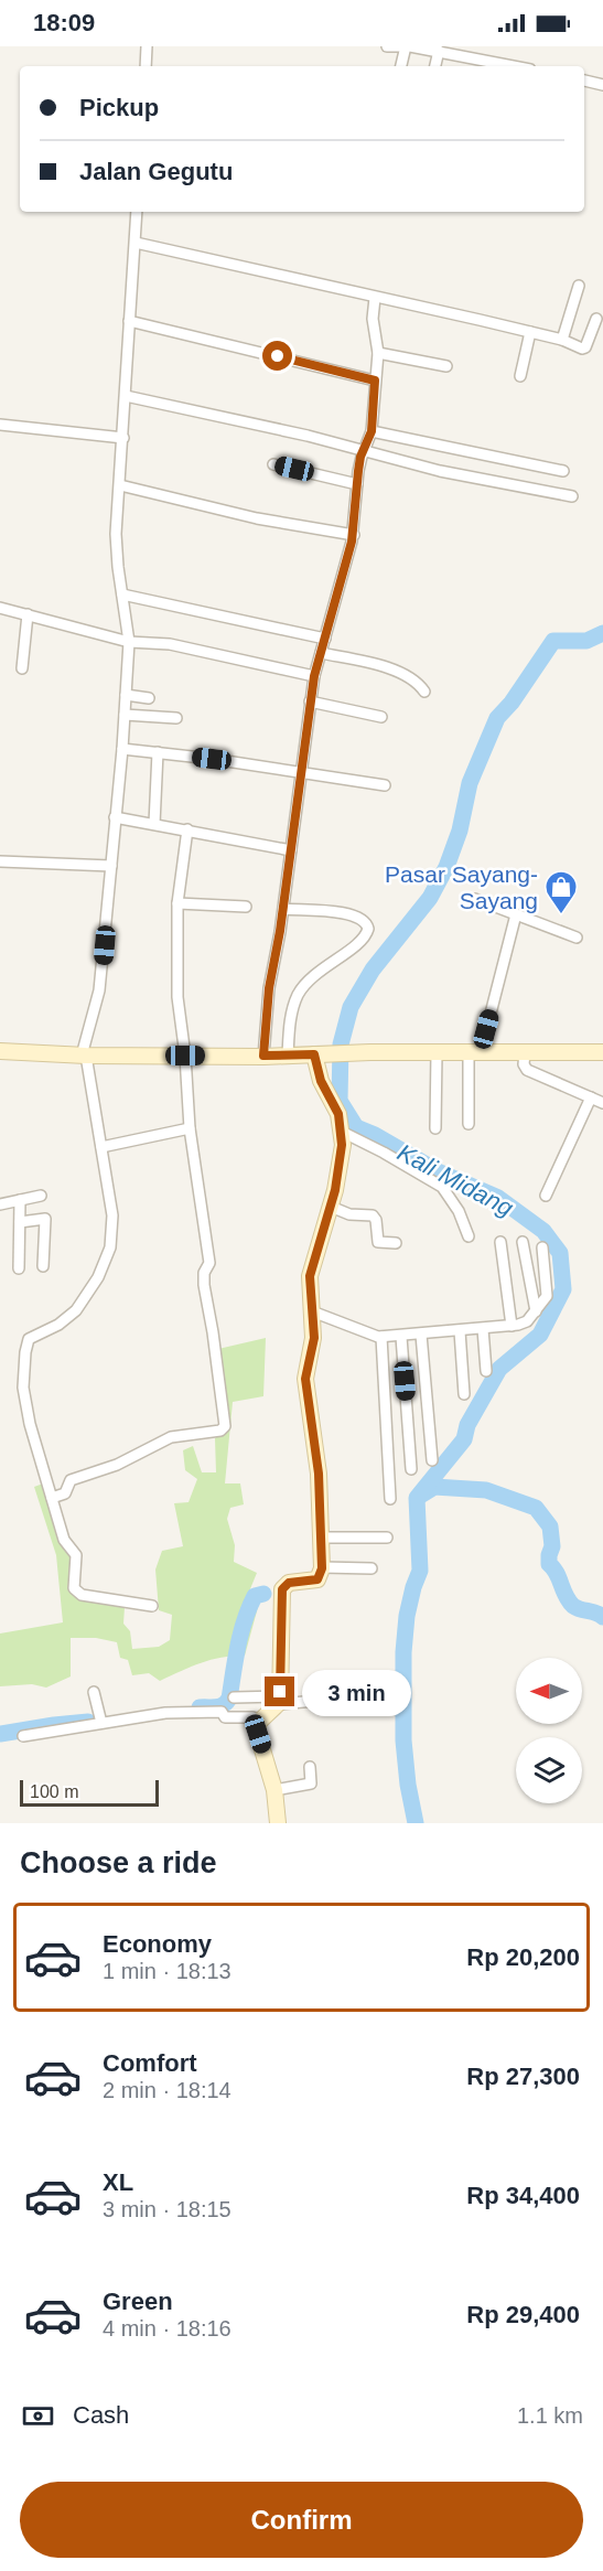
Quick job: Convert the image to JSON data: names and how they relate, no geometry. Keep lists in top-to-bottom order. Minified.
{"water":["Kali Midang"],"places":{"shop":["Pasar Sayang- Sayang"]},"scale_bar":"100 m","north":"left","page":{"status":"18:09","banner":["Pickup","Jalan Gegutu"],"bubble":"3 min","scale":"100 m","heading":"Choose a ride","list":[{"name":"Economy","note":"1 min · 18:13","value":"Rp 20,200"},{"name":"Comfort","note":"2 min · 18:14","value":"Rp 27,300"},{"name":"XL","note":"3 min · 18:15","value":"Rp 34,400"},{"name":"Green","note":"4 min · 18:16","value":"Rp 29,400"}],"pay":["Cash","1.1 km"],"buttons":"Confirm"}}
